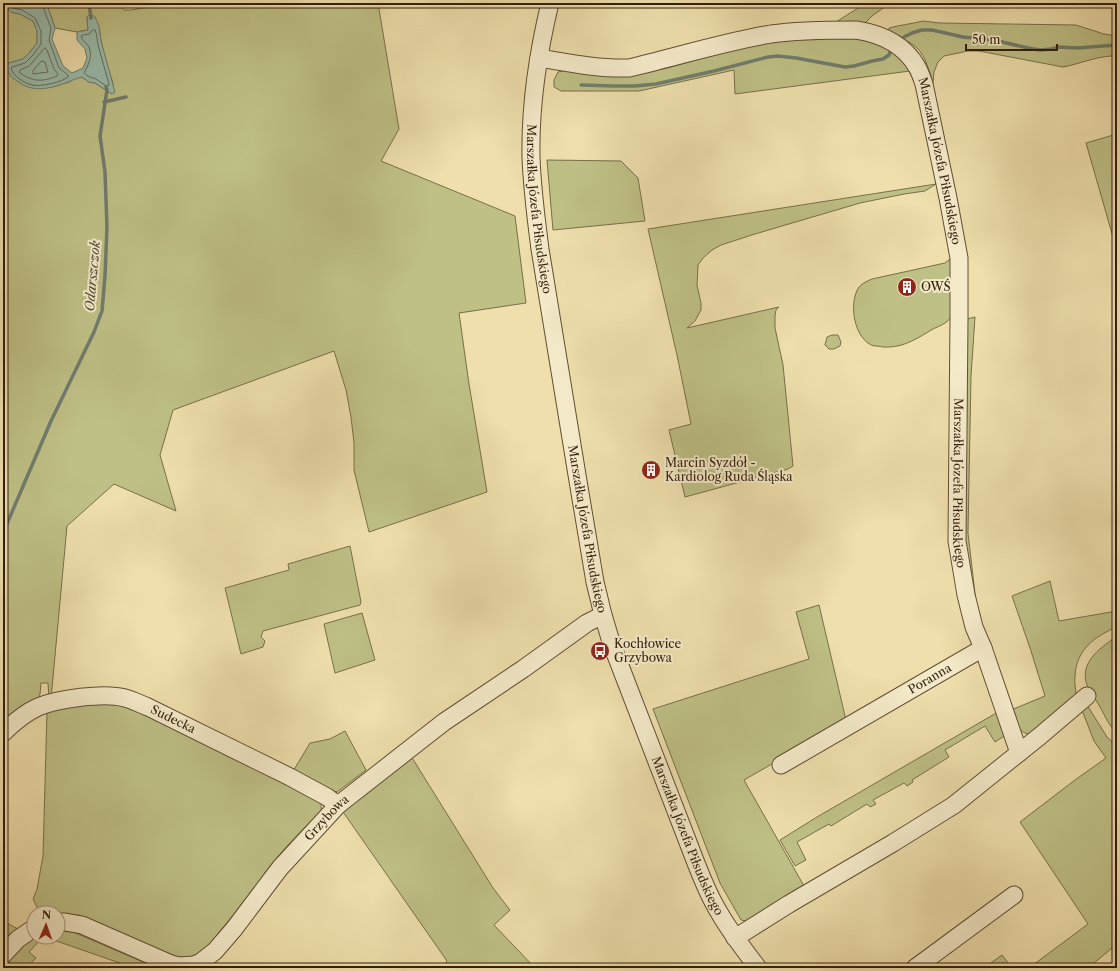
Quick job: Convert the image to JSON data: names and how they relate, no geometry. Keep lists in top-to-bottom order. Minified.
{"streets":{"street":["Marszałka Józefa Piłsudskiego","Poranna","Sudecka","Grzybowa"]},"crossings":[["Marszałka Józefa Piłsudskiego","Poranna"],["Marszałka Józefa Piłsudskiego","Grzybowa"],["Sudecka","Grzybowa"]],"water":["Odarszczok"],"places":{"building":["OWŚ","Marcin Syzdół - Kardiolog Ruda Śląska"],"bus stop":["Kochłowice Grzybowa"]},"scale_bar":"50 m","north":"top"}
